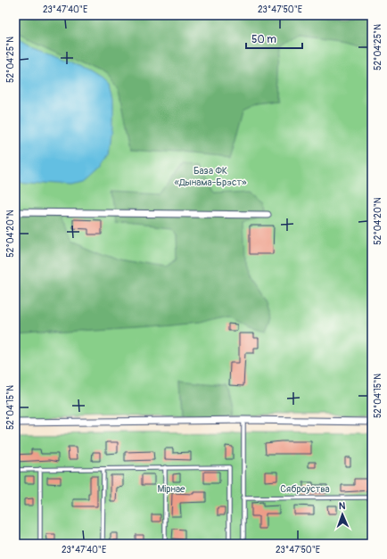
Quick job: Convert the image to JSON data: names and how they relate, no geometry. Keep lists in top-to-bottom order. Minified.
{"parks":["База ФК «Дынама-Брэст»","Мірнае","Сяброўства"],"scale_bar":"50 m","north":"top","coordinates":["23°47'40\"E","23°47'50\"E","52°04'25\"N","52°04'20\"N","52°04'15\"N"]}
